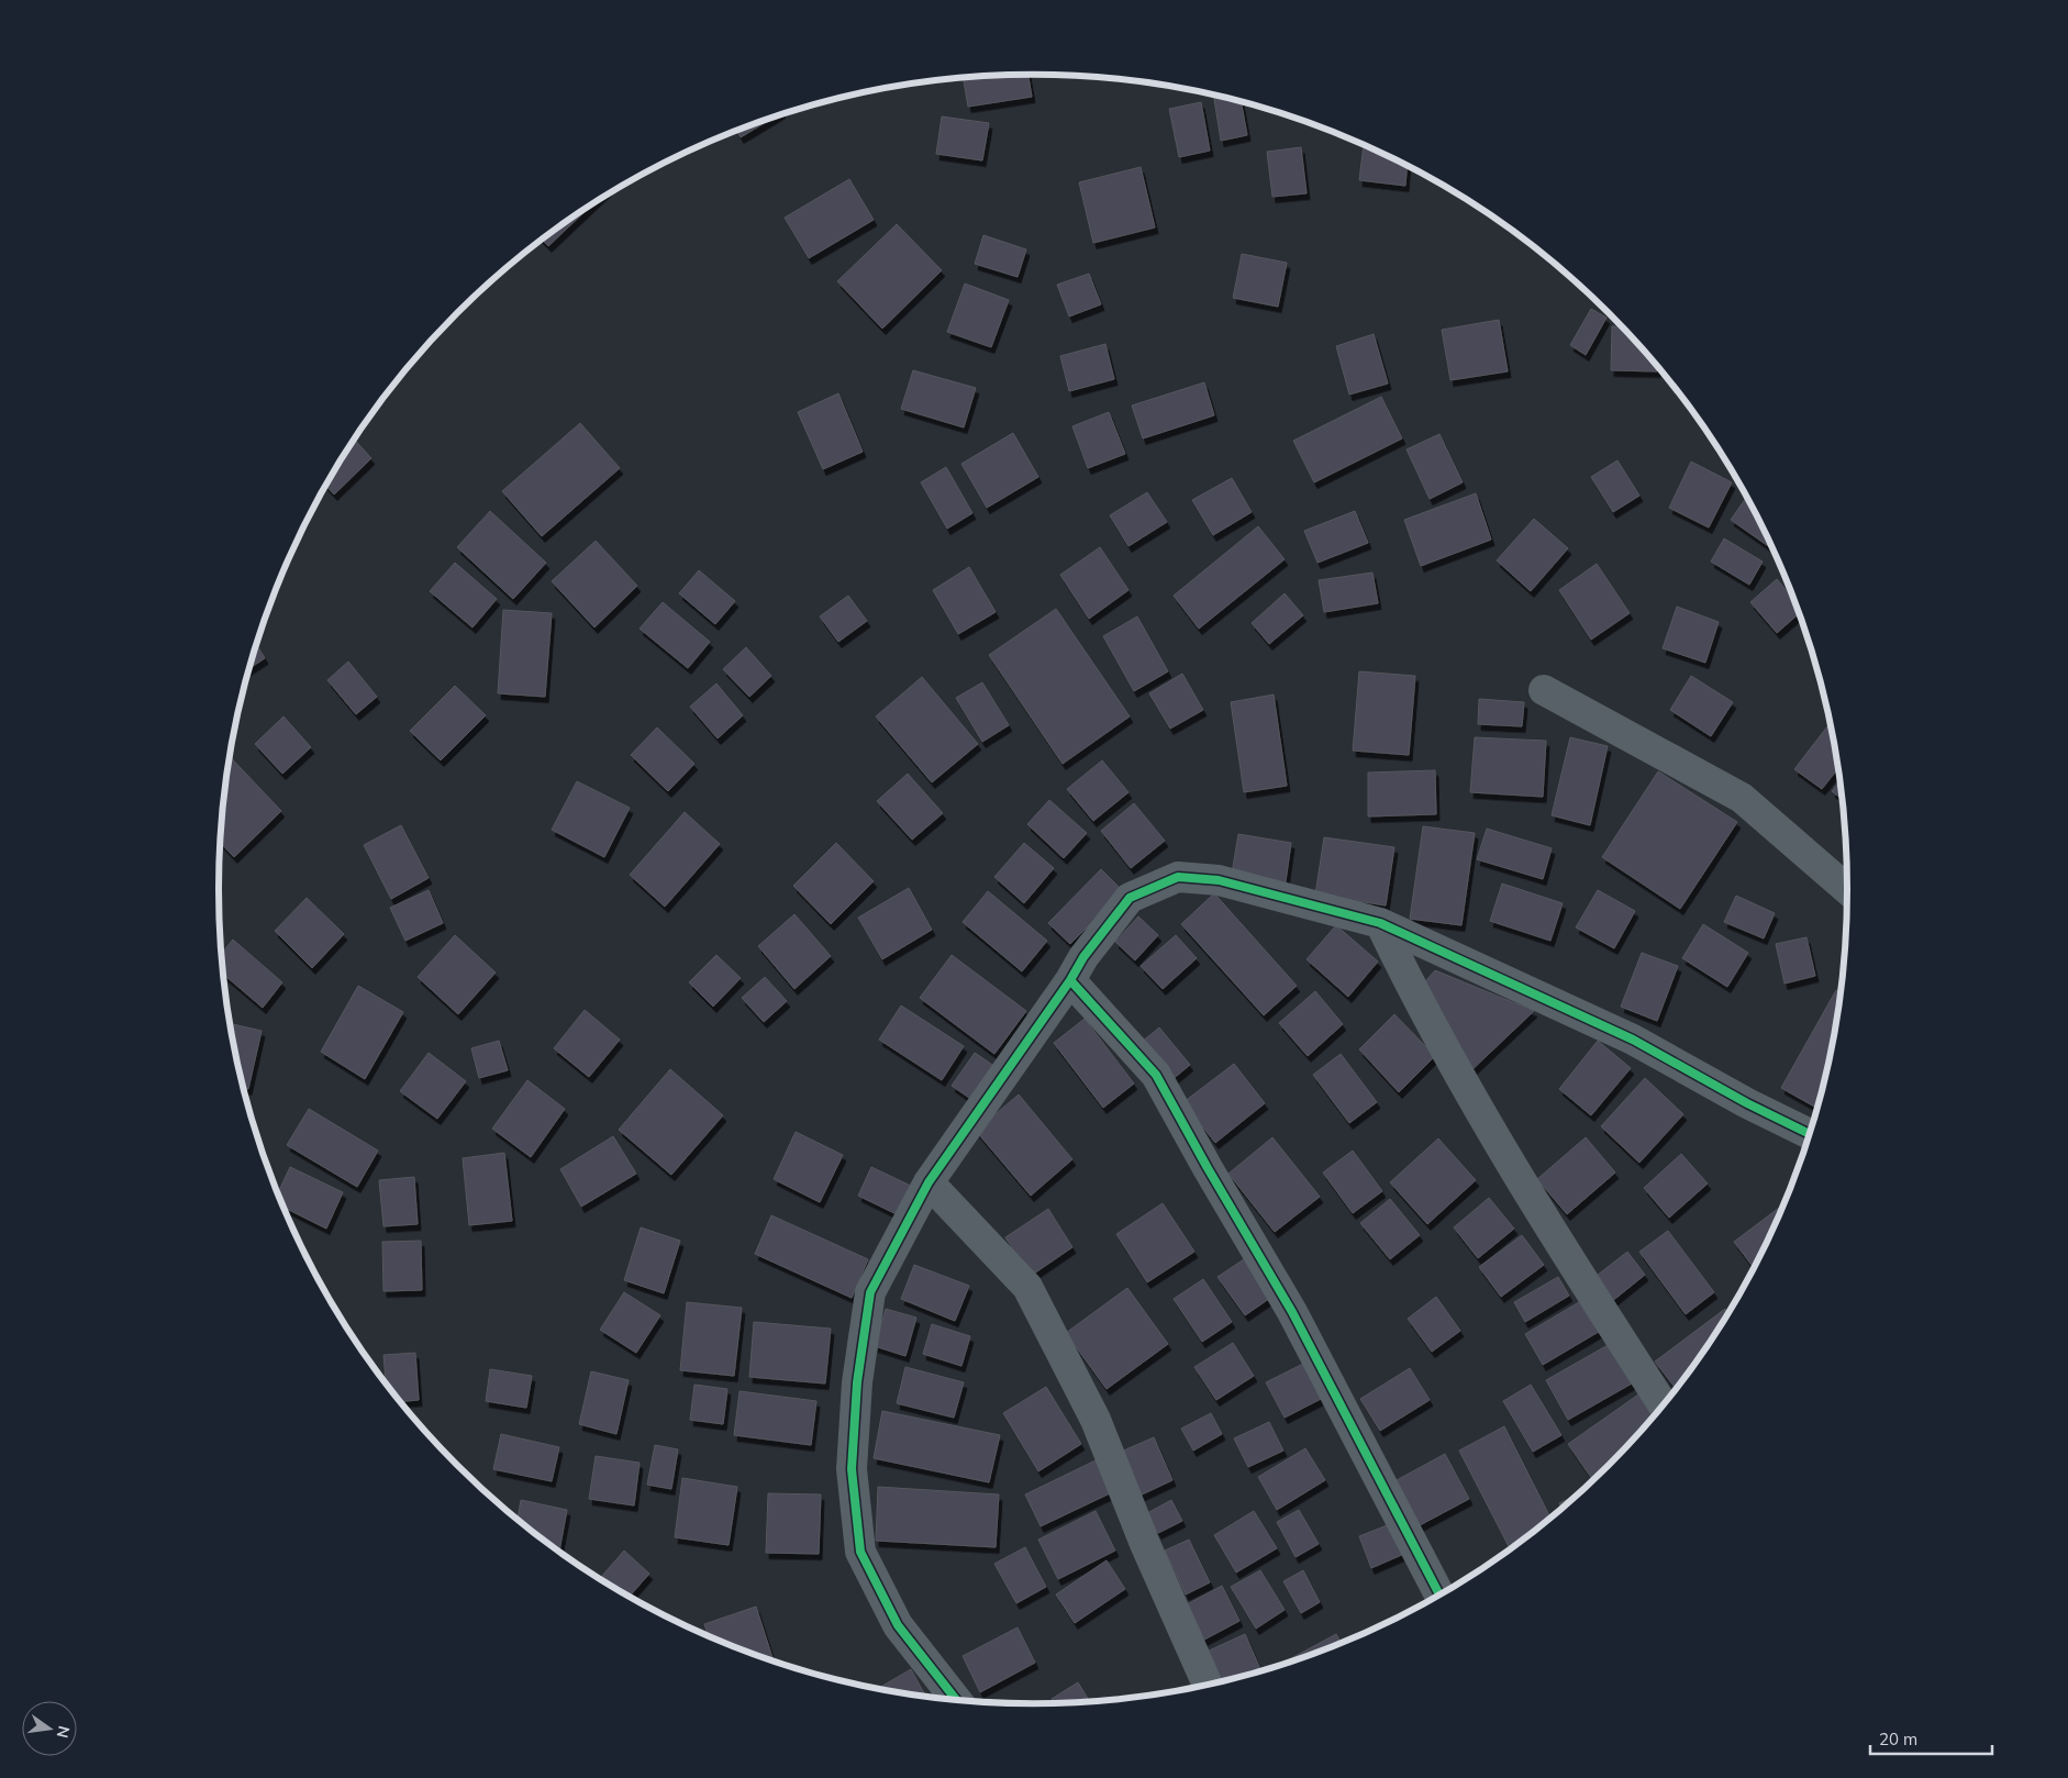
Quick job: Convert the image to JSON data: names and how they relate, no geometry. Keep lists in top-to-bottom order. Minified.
{"scale_bar":"20 m","north":"right"}
